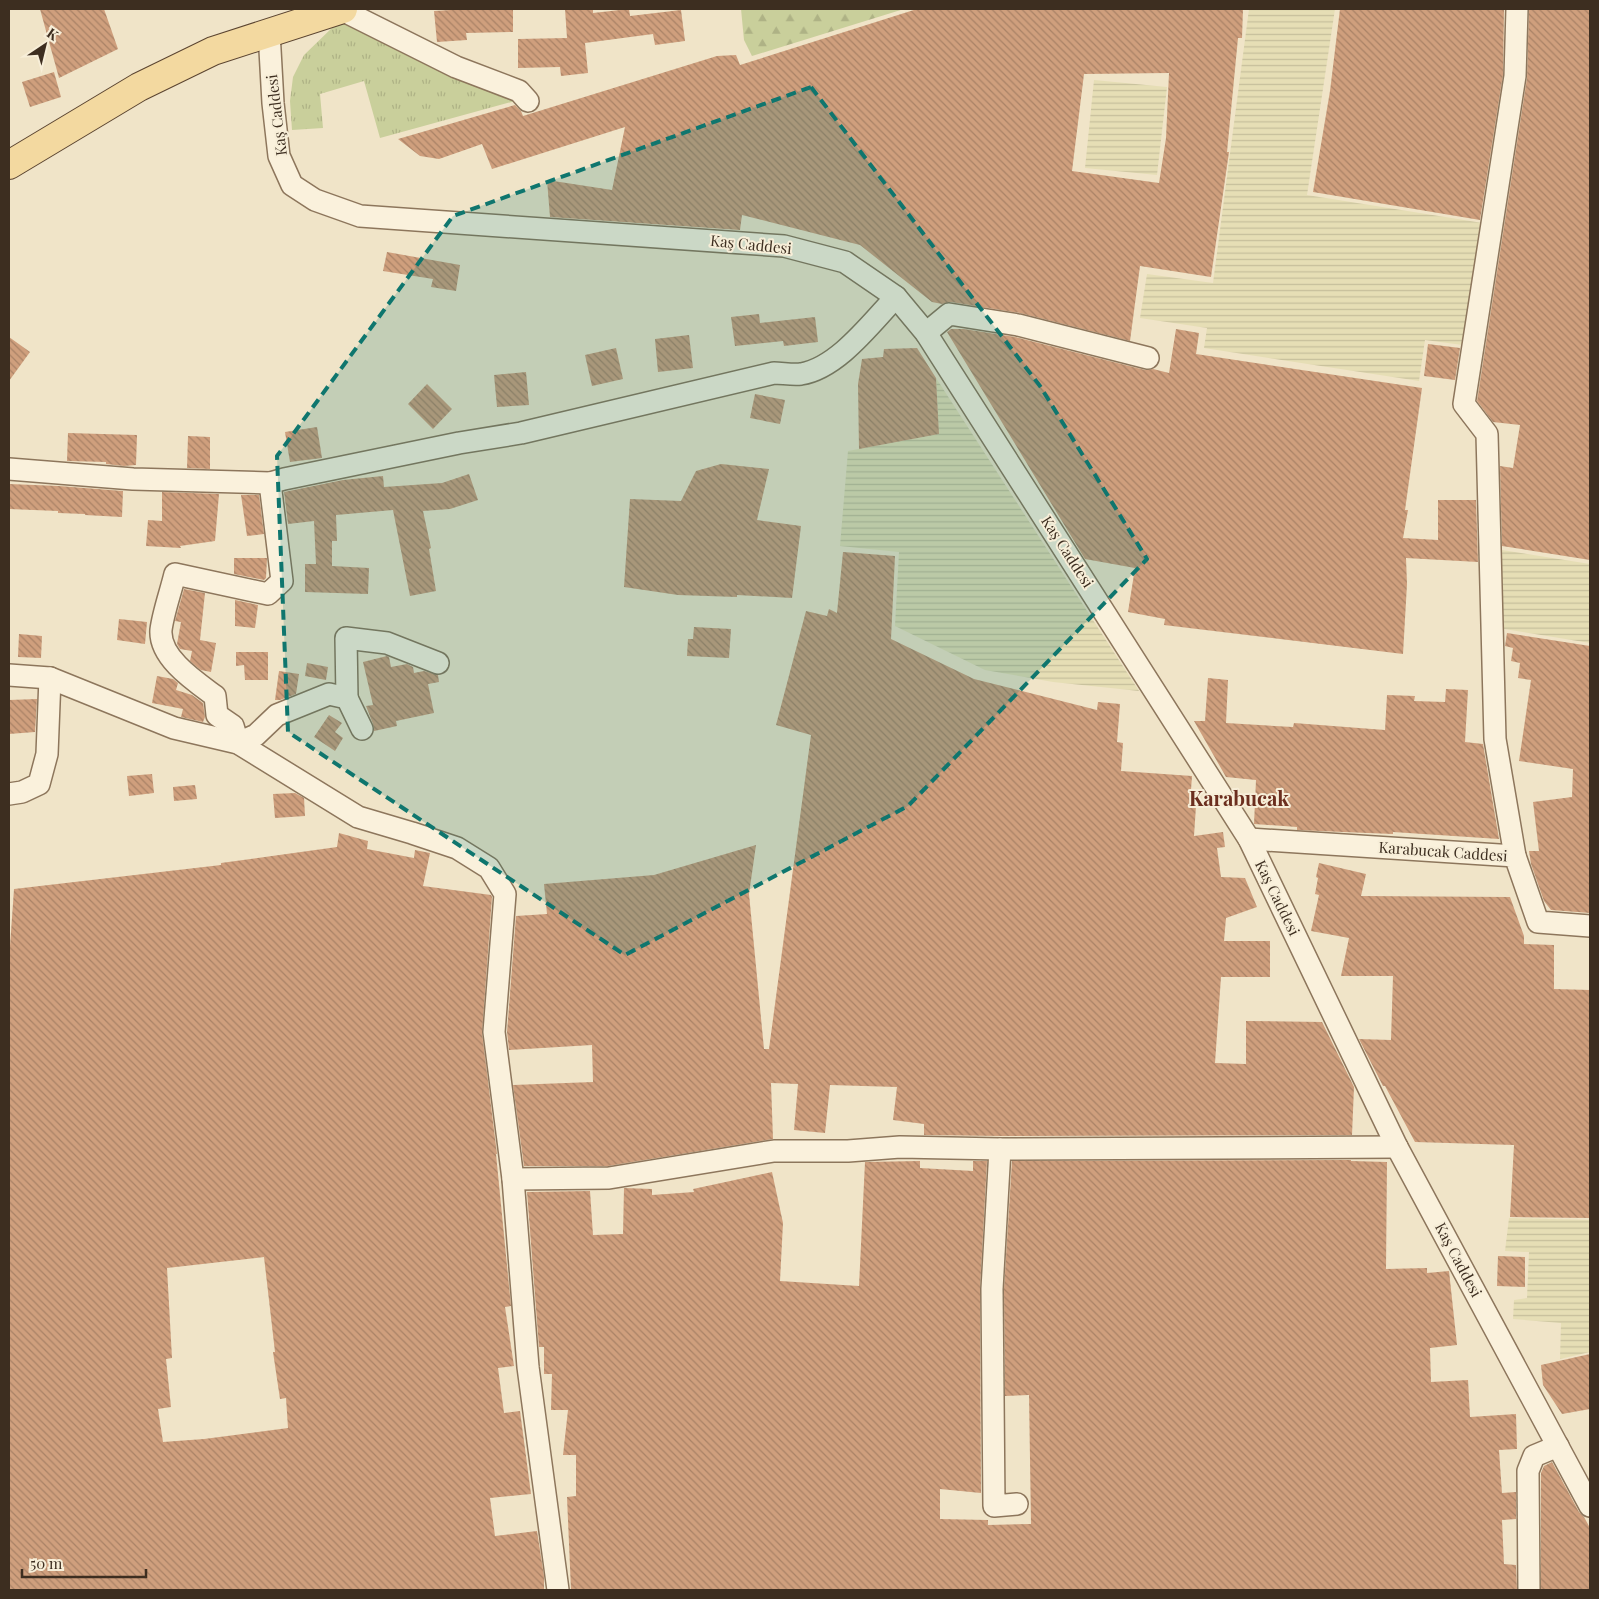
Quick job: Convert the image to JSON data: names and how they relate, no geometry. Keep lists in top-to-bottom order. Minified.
{"streets":{"street":["Kaş Caddesi","Karabucak Caddesi"]},"crossings":[["Kaş Caddesi","Karabucak Caddesi"]],"districts":["Karabucak"],"scale_bar":"50 m","north":"top right"}
